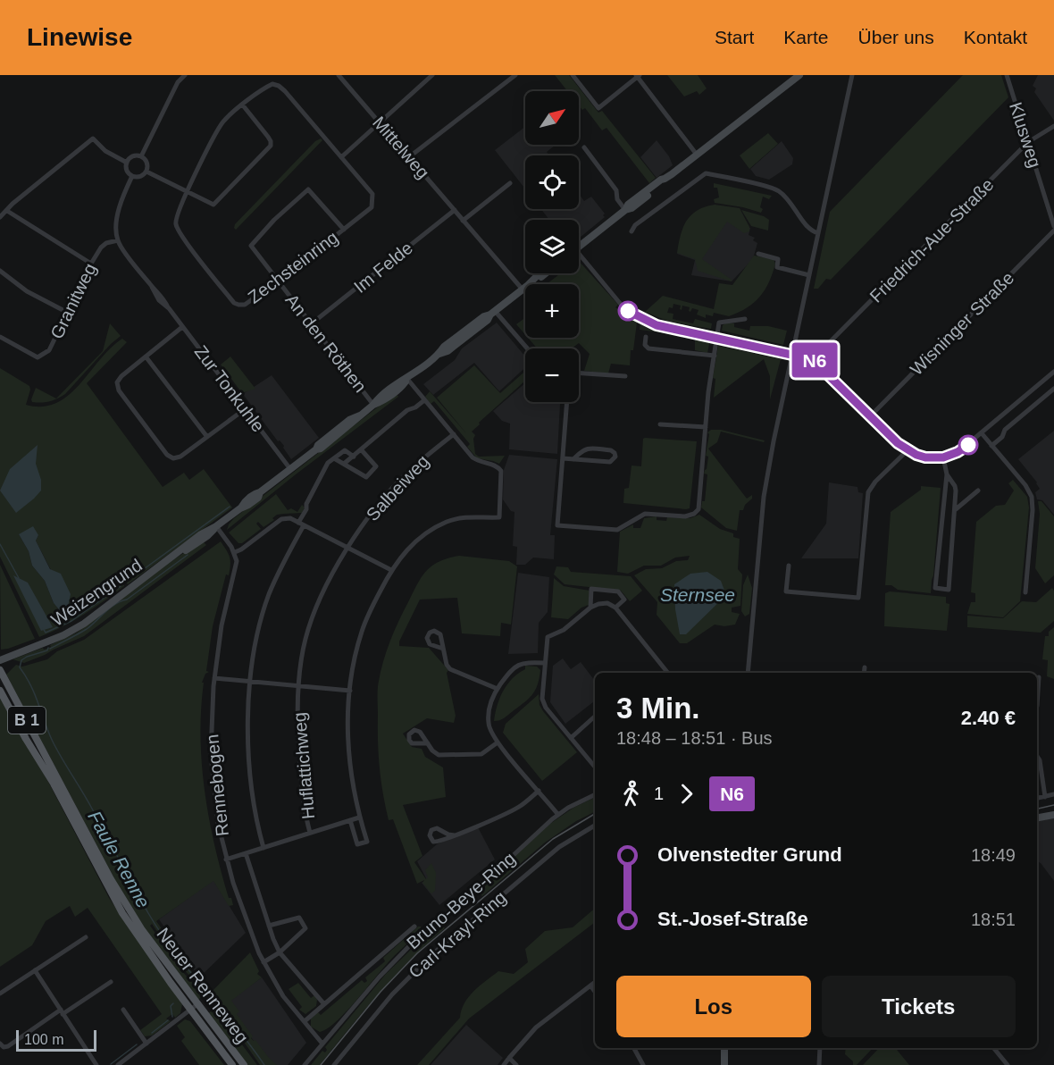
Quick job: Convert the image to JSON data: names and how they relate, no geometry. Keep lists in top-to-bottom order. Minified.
{"streets":{"main road":["Weizengrund","B 1","Neuer Renneweg"],"street":["Klusweg","Mittelweg","Friedrich-Aue-Straße","Zechsteinring","Im Felde","Granitweg","Wisninger Straße","An den Röthen","Zur Tonkuhle","Salbeiweg","Huflattichweg","Rennebogen","Bruno-Beye-Ring","Carl-Krayl-Ring"]},"crossings":[["Klusweg","Friedrich-Aue-Straße"],["Mittelweg","Im Felde"],["Mittelweg","Weizengrund"],["Zechsteinring","An den Röthen"],["Im Felde","An den Röthen"],["Granitweg","Zur Tonkuhle"],["An den Röthen","Weizengrund"],["Zur Tonkuhle","Weizengrund"],["Salbeiweg","Huflattichweg"],["Huflattichweg","Rennebogen"],["Rennebogen","Bruno-Beye-Ring"]],"water":["Sternsee","Faule Renne"],"lines":["bus line N6"],"scale_bar":"100 m","north":"top right","page":{"header":"Linewise","nav":["Start","Karte","Über uns","Kontakt"],"on_map":"N6","map_buttons":["+","−"],"heading":["3 Min.","18:48 – 18:51 · Bus","2.40 €"],"legs":["1","N6"],"list":[{"name":"Olvenstedter Grund","value":"18:49"},{"name":"St.-Josef-Straße","value":"18:51"}],"buttons":["Los","Tickets"],"scale":"100 m"}}
